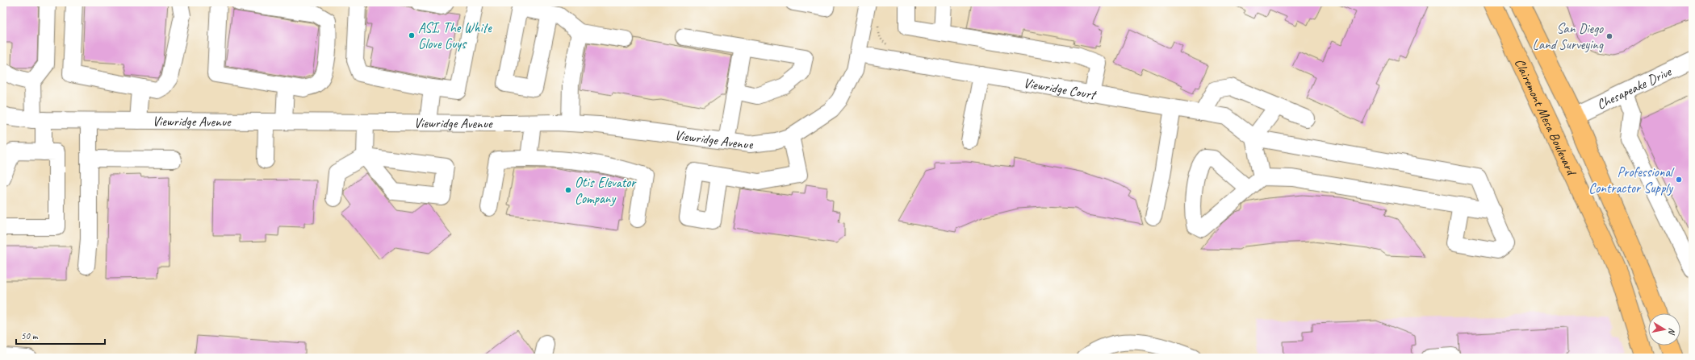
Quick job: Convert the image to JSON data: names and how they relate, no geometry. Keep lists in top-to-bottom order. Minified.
{"streets":{"main road":["Clairemont Mesa Boulevard"],"street":["Chesapeake Drive","Viewridge Court","Viewridge Avenue"]},"crossings":[["Chesapeake Drive","Clairemont Mesa Boulevard"],["Viewridge Court","Viewridge Avenue"]],"places":["ASI, The White Glove Guys","San Diego Land Surveying","Professional Contractor Supply","Otis Elevator Company"],"scale_bar":"50 m","north":"right"}
